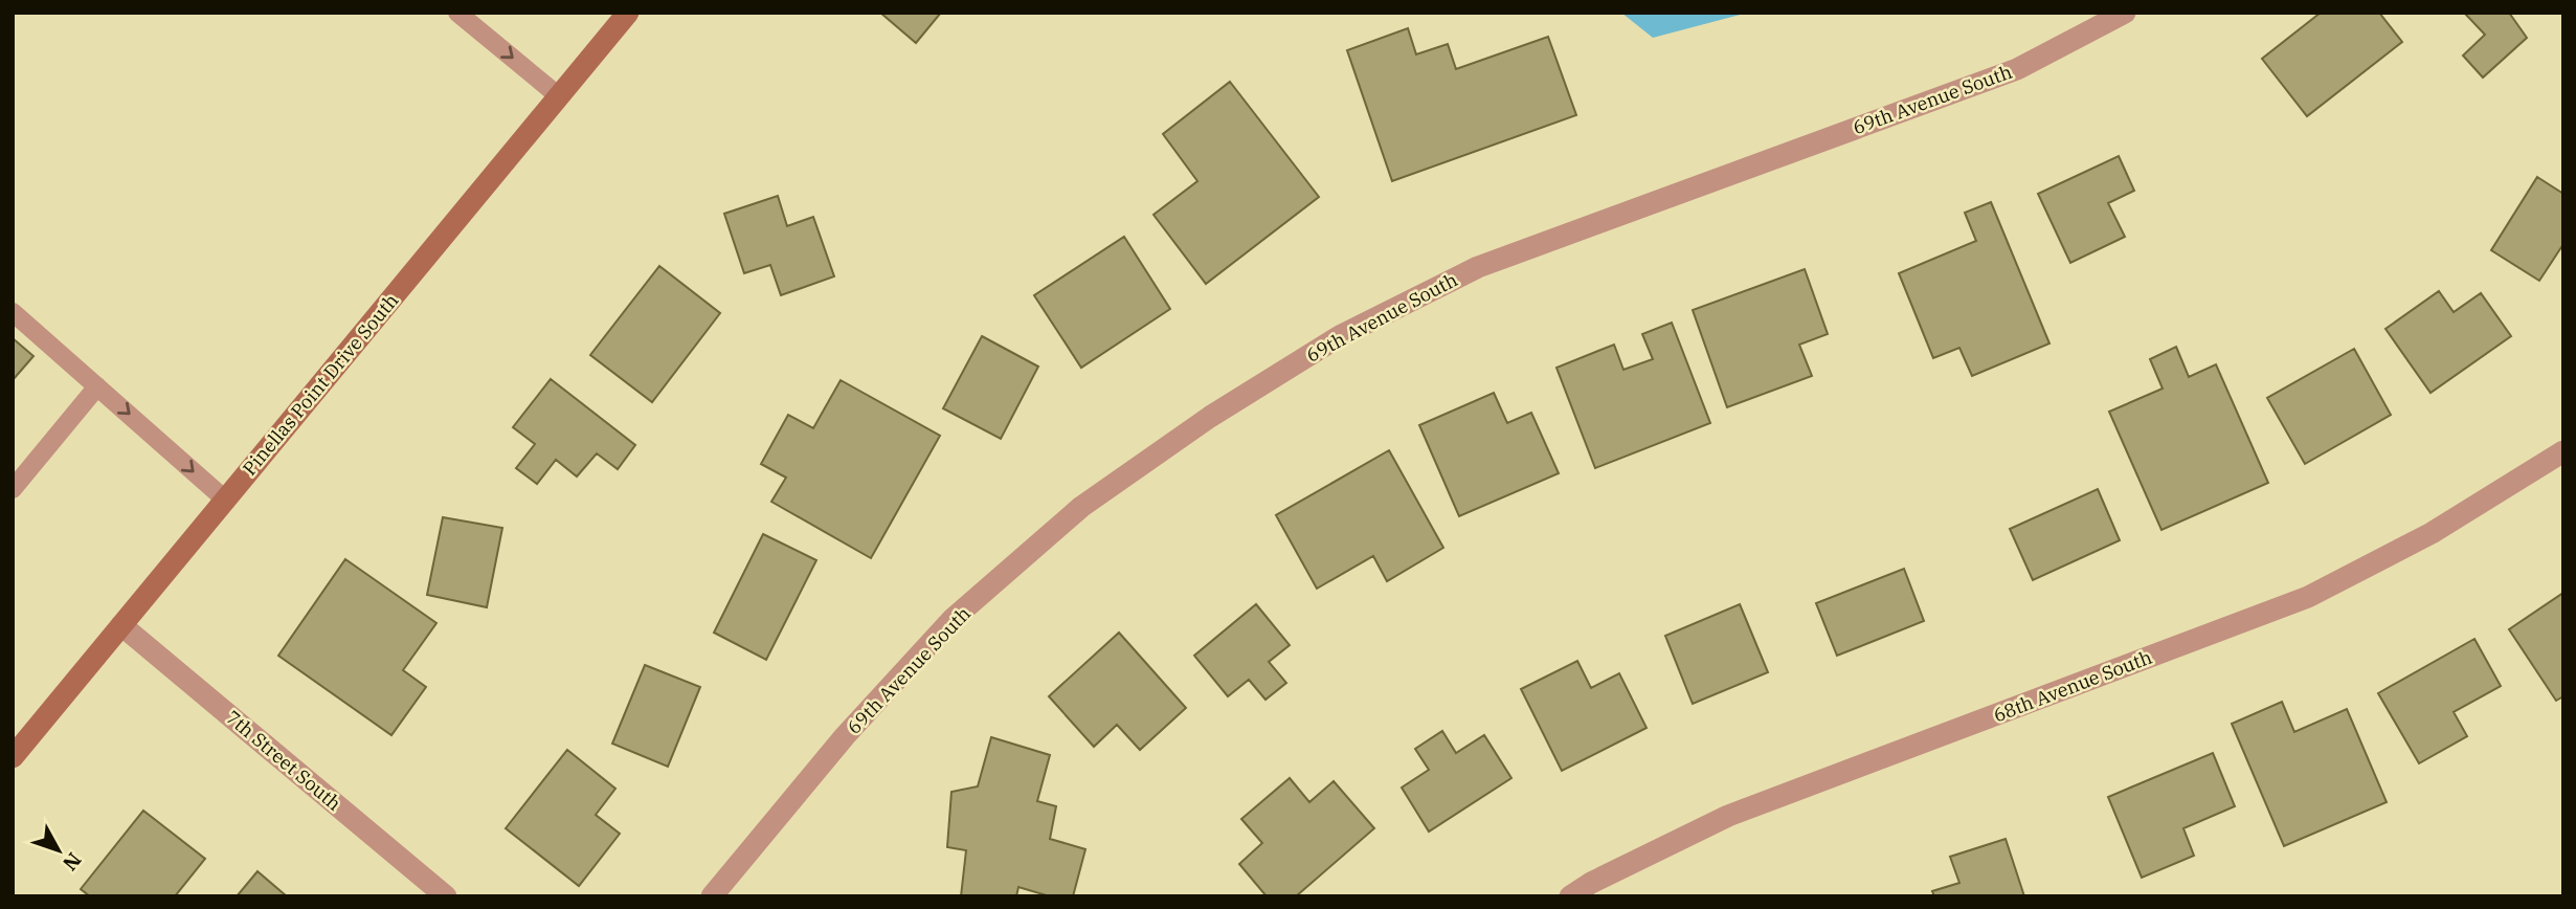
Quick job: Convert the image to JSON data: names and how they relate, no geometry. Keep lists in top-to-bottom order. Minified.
{"streets":{"street":["69th Avenue South","Pinellas Point Drive South","68th Avenue South","7th Street South"]},"crossings":[["Pinellas Point Drive South","7th Street South"]],"north":"bottom right"}
